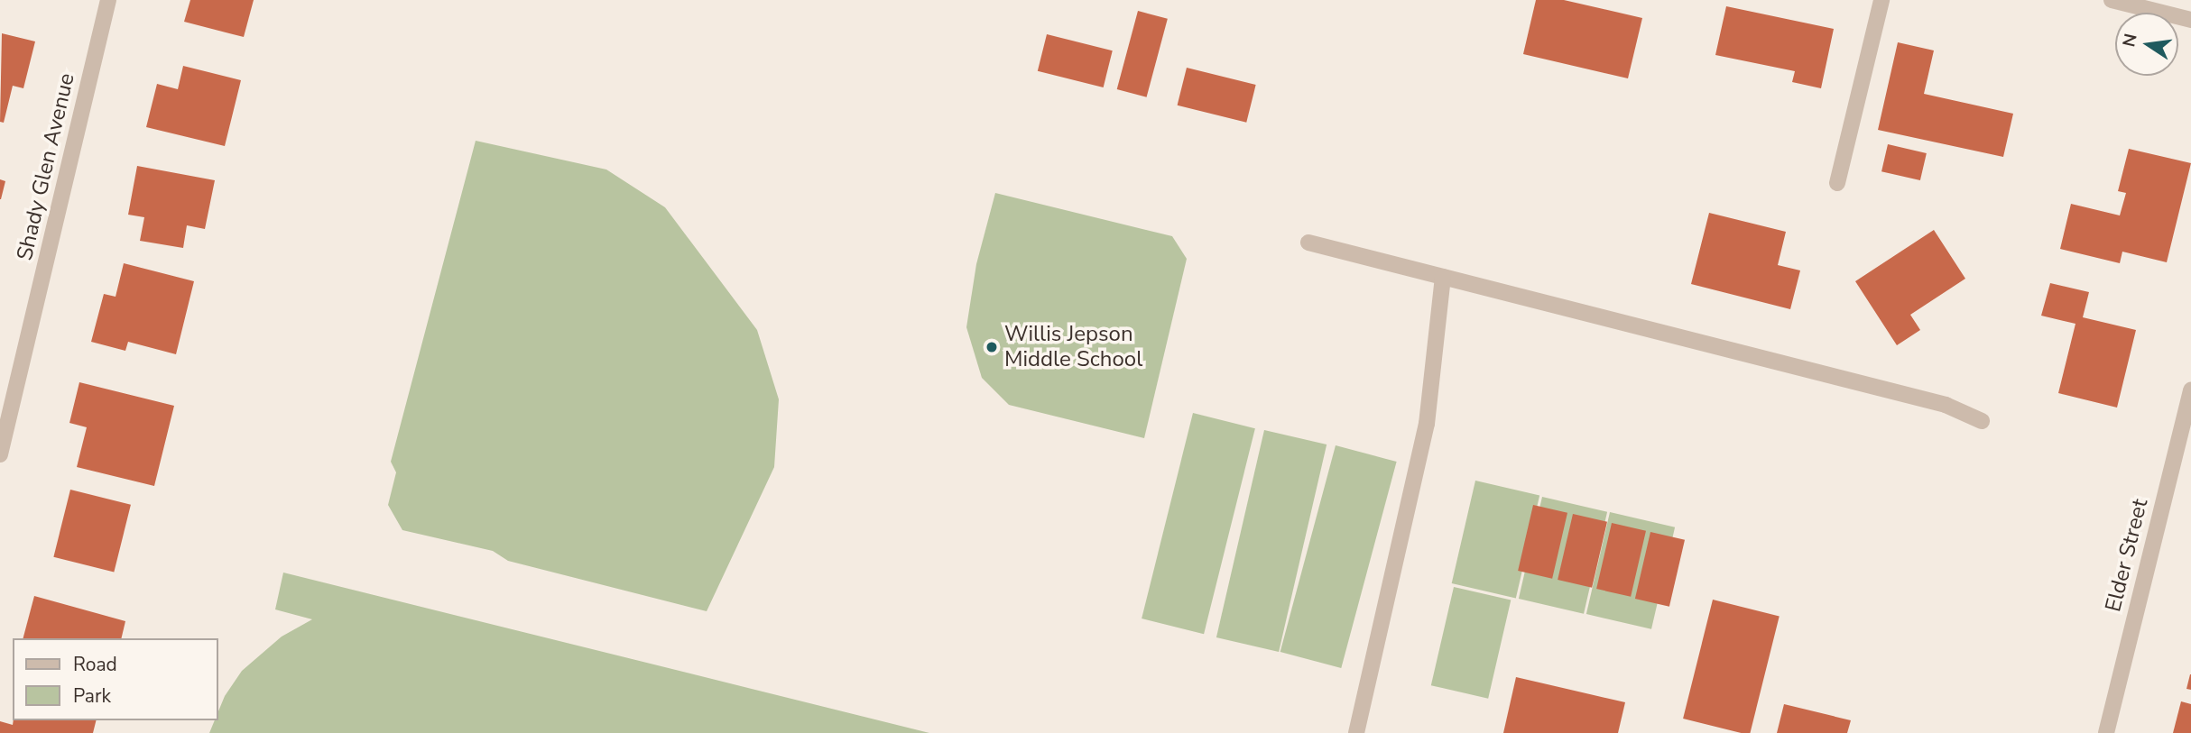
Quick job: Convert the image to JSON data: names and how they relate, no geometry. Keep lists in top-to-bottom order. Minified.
{"streets":{"street":["Shady Glen Avenue","Elder Street"]},"places":["Willis Jepson Middle School"],"legend":["Road","Park"],"north":"left"}
